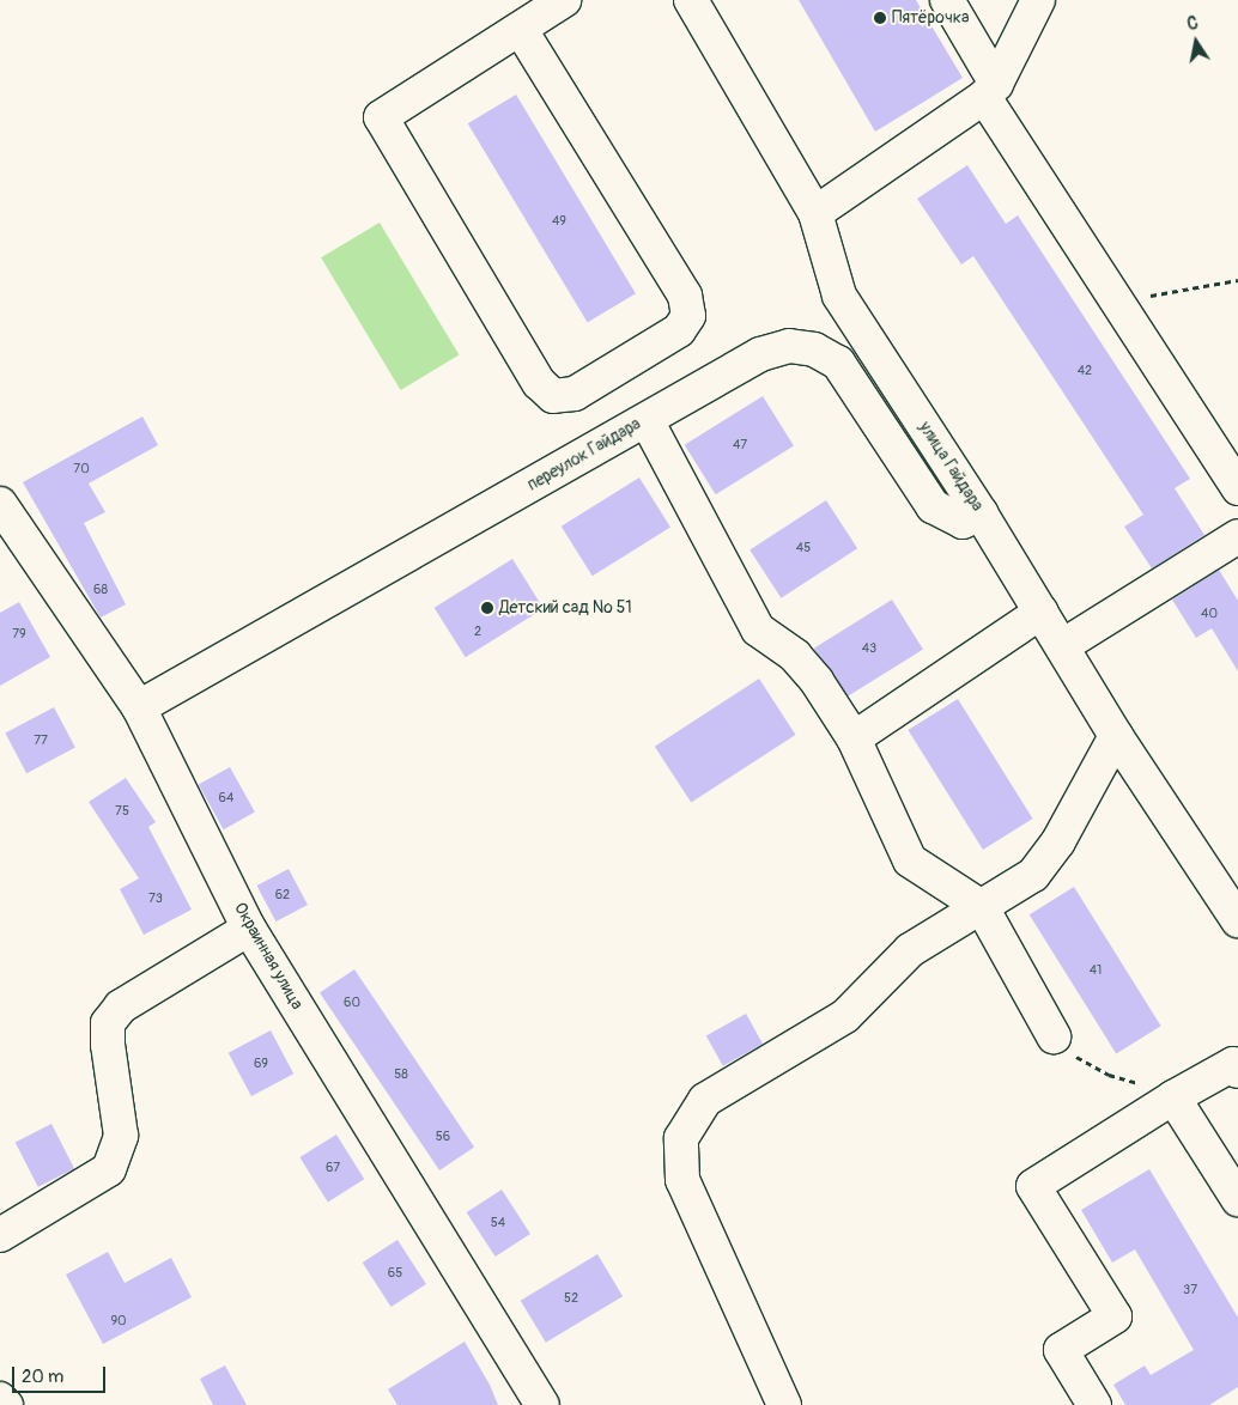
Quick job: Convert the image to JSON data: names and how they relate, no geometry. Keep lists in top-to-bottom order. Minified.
{"streets":{"street":["переулок Гайдара","улица Гайдара","Окраинная улица"]},"crossings":[["переулок Гайдара","улица Гайдара"],["переулок Гайдара","Окраинная улица"]],"places":["Пятёрочка","Детский сад № 51"],"house_numbers":["49","42","47","70","45","68","40","2","79","43","77","64","75","62","73","41","60","69","58","56","67","54","65","37","52","90"],"scale_bar":"20 m","north":"top"}
